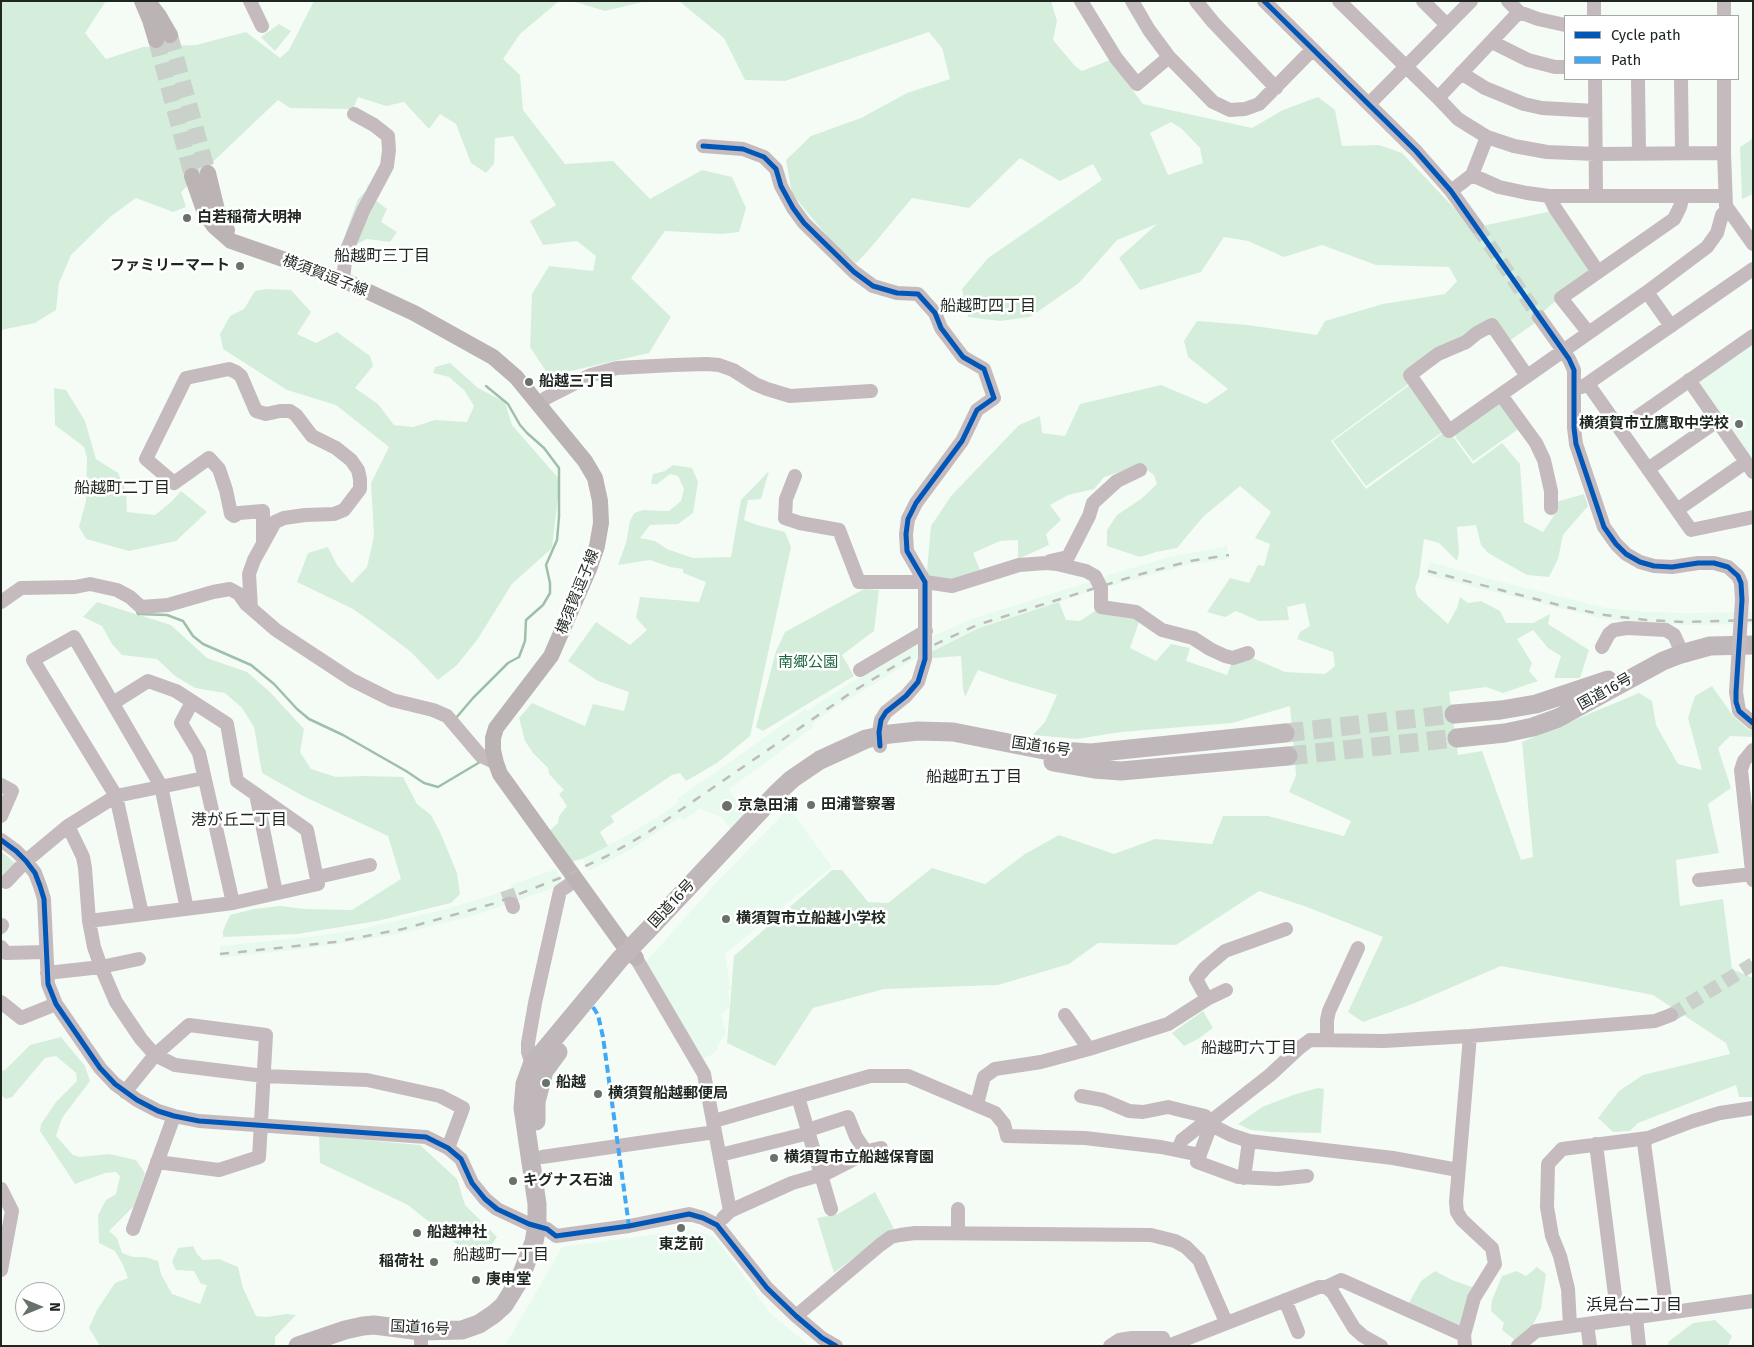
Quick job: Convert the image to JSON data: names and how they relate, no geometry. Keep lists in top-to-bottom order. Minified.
{"streets":{"highway":["国道16号"],"main road":["横須賀逗子線"]},"crossings":[["横須賀逗子線","国道16号"]],"districts":["船越町三丁目","船越町四丁目","船越町二丁目","船越町五丁目","港が丘二丁目","船越町六丁目","船越町一丁目","浜見台二丁目"],"parks":["南郷公園"],"places":["白若稲荷大明神","ファミリーマート","船越三丁目","横須賀市立鷹取中学校","田浦警察署","京急田浦","横須賀市立船越小学校","船越","横須賀船越郵便局","横須賀市立船越保育園","キグナス石油","東芝前","船越神社","稲荷社","庚申堂"],"legend":["Cycle path","Path"],"north":"right"}
